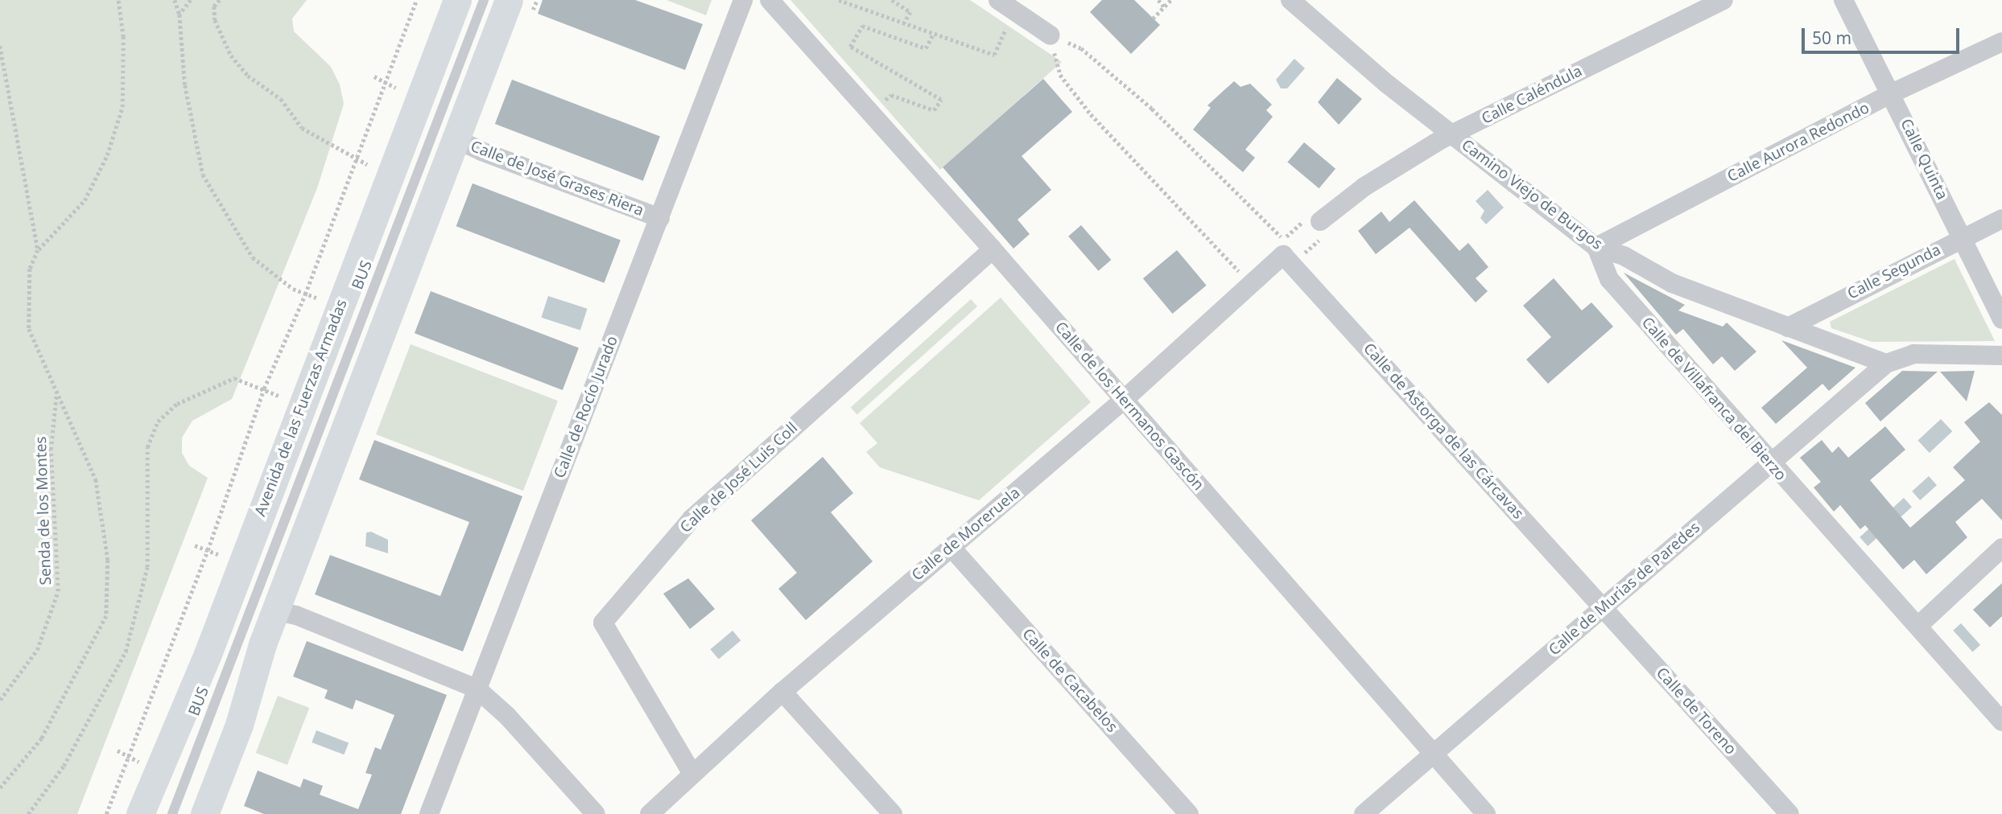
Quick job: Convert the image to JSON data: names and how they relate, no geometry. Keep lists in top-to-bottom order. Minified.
{"streets":{"street":["Calle Caléndula","Calle Aurora Redondo","Calle Quinta","Calle de José Grases Riera","Camino Viejo de Burgos","Calle Segunda","Calle de Villafranca del Bierzo","Calle de los Hermanos Gascón","Calle de Rocío Jurado","Avenida de las Fuerzas Armadas","Calle de Astorga de las Cárcavas","Calle de José Luis Coll","Calle de Moreruela","Calle de Murias de Paredes","Calle de Cacabelos","Calle de Toreno"],"lane":["BUS"],"path":["Senda de los Montes"]},"crossings":[["Calle Caléndula","Camino Viejo de Burgos"],["Calle Aurora Redondo","Calle Quinta"],["Calle Aurora Redondo","Camino Viejo de Burgos"],["Calle Aurora Redondo","Calle de Villafranca del Bierzo"],["Calle Quinta","Calle Segunda"],["Calle de José Grases Riera","Calle de Rocío Jurado"],["Camino Viejo de Burgos","Calle Segunda"],["Camino Viejo de Burgos","Calle de Villafranca del Bierzo"],["Camino Viejo de Burgos","Calle de Murias de Paredes"],["Calle de Villafranca del Bierzo","Calle de Murias de Paredes"],["Calle de los Hermanos Gascón","Calle de José Luis Coll"],["Calle de los Hermanos Gascón","Calle de Moreruela"],["Calle de los Hermanos Gascón","Calle de Murias de Paredes"],["Calle de Astorga de las Cárcavas","Calle de Moreruela"],["Calle de Astorga de las Cárcavas","Calle de Murias de Paredes"],["Calle de Astorga de las Cárcavas","Calle de Toreno"],["Calle de José Luis Coll","Calle de Moreruela"],["Calle de Moreruela","Calle de Cacabelos"],["Calle de Murias de Paredes","Calle de Toreno"]],"scale_bar":"50 m"}
